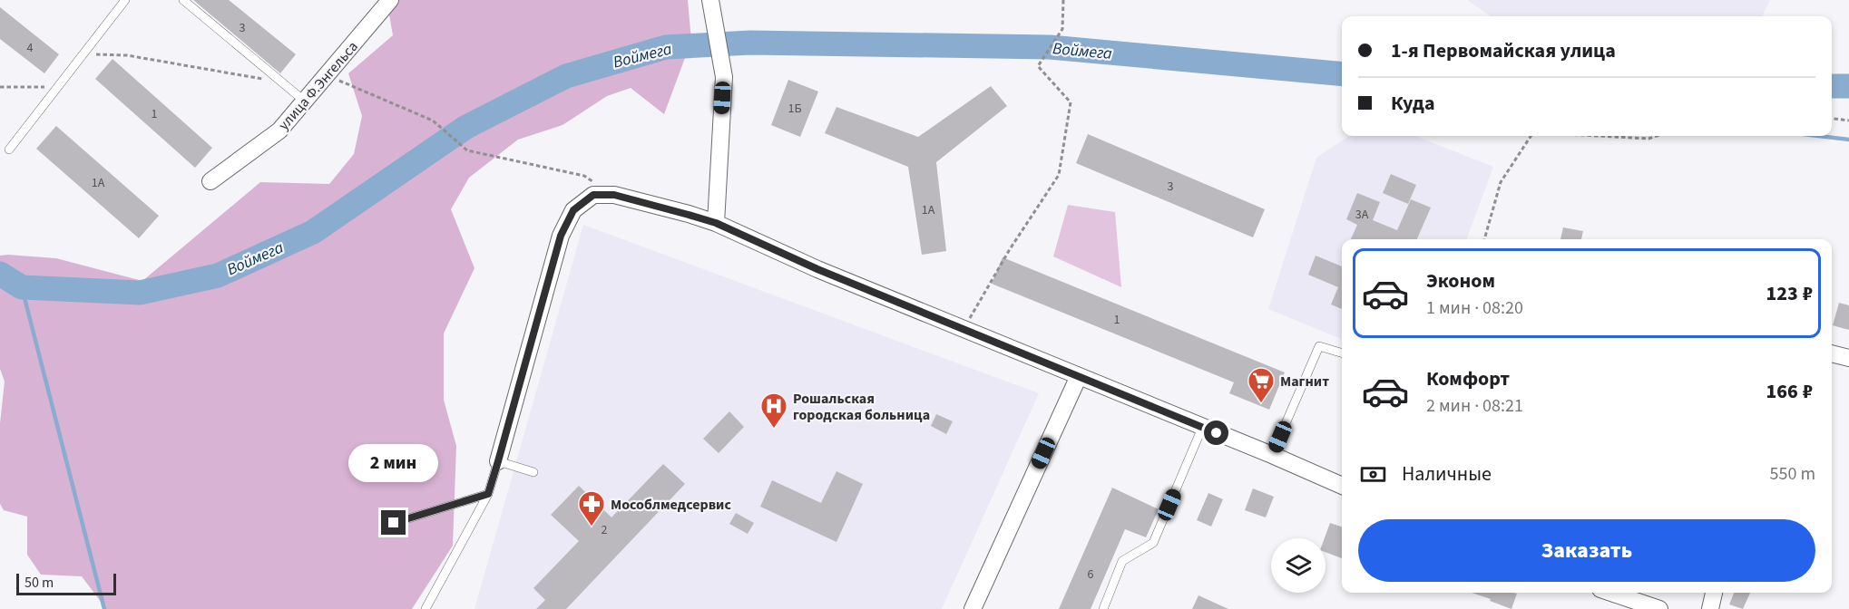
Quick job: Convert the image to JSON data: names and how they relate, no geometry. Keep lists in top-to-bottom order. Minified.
{"streets":{"street":["улица Ф.Энгельса"]},"water":["Воймега"],"places":{"supermarket":["Магнит"],"hospital":["Рошальская городская больница"],"pharmacy":["Мособлмедсервис"]},"house_numbers":["3","4","1Б","1","1А","3","1А","3А","1","2","6"],"scale_bar":"50 m","page":{"banner":["1-я Первомайская улица","Куда"],"list":[{"name":"Эконом","note":"1 мин · 08:20","value":"123 ₽"},{"name":"Комфорт","note":"2 мин · 08:21","value":"166 ₽"}],"bubble":"2 мин","pay":["Наличные","550 m"],"buttons":"Заказать","scale":"50 m"}}
